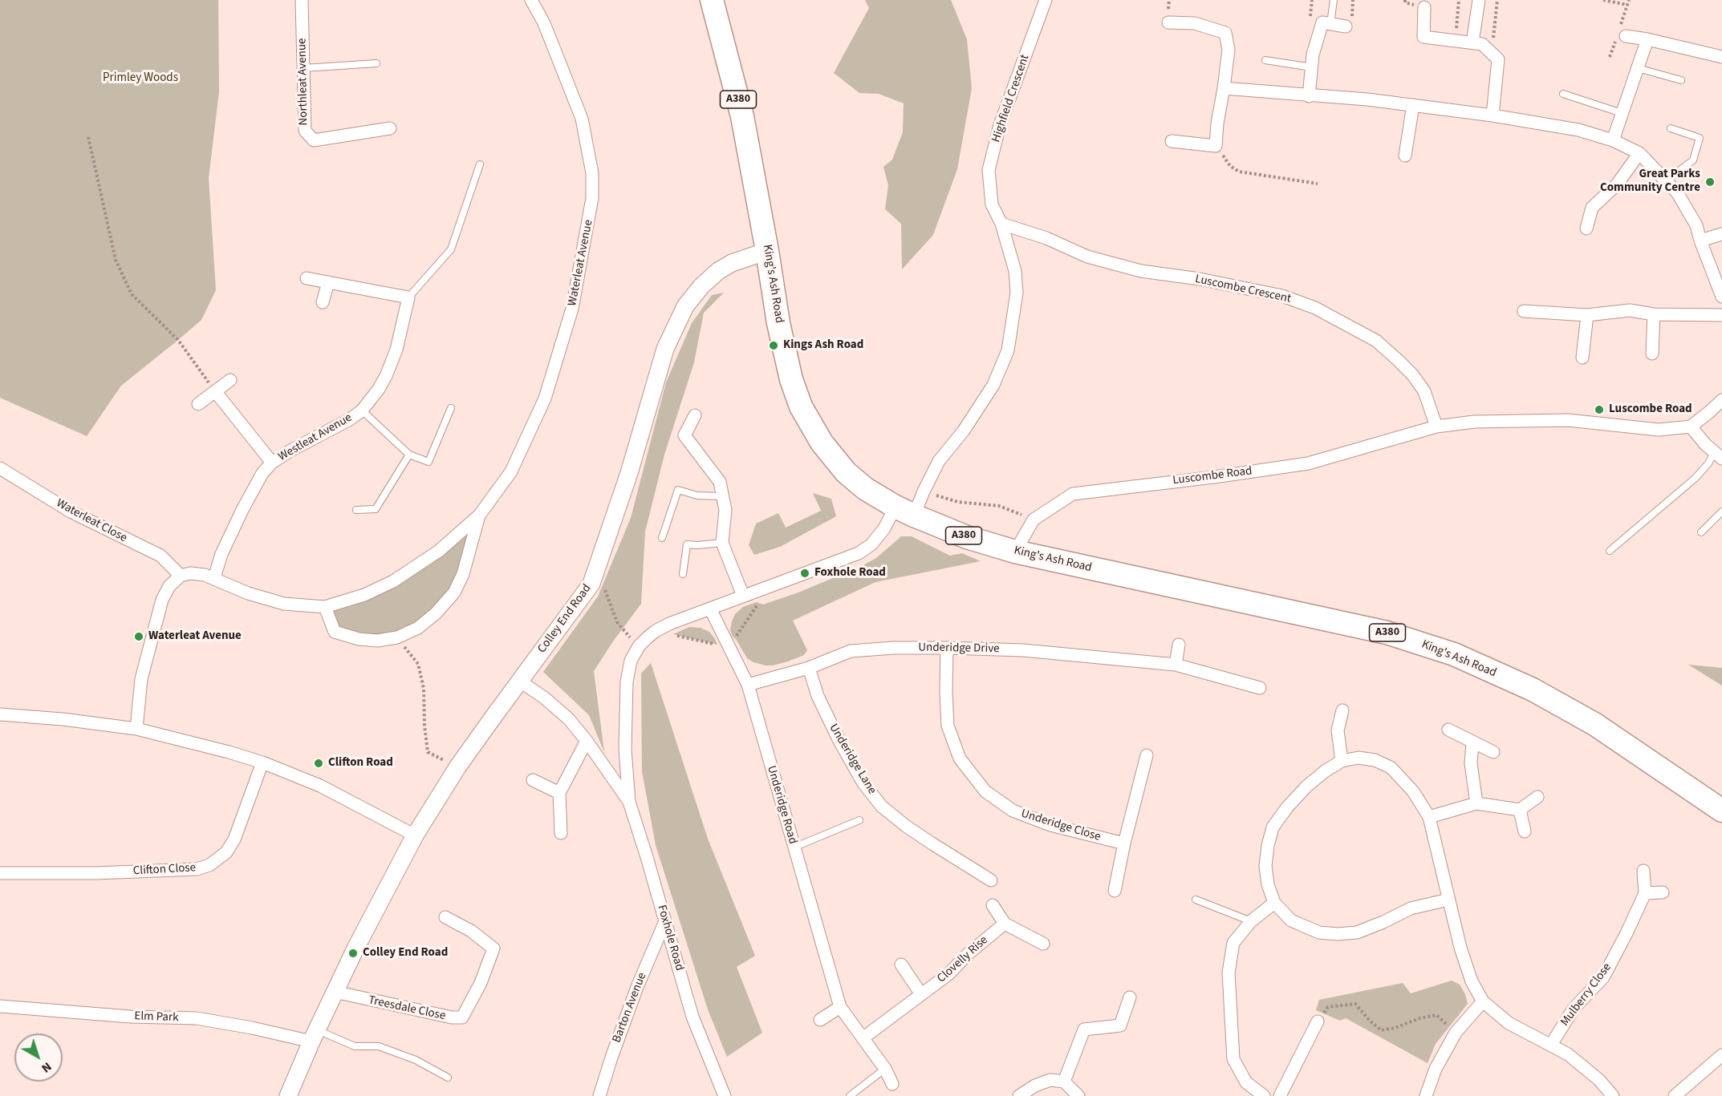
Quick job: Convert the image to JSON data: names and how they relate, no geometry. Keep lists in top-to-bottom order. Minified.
{"streets":{"highway":["A380","King's Ash Road"],"street":["Northleat Avenue","Highfield Crescent","Waterleat Avenue","Luscombe Crescent","Westleat Avenue","Luscombe Road","Waterleat Close","Colley End Road","Underidge Drive","Underidge Lane","Underidge Road","Underidge Close","Clifton Close","Foxhole Road","Clovelly Rise","Mulberry Close","Barton Avenue","Treesdale Close","Elm Park"]},"crossings":[["Highfield Crescent","King's Ash Road"],["Highfield Crescent","Luscombe Crescent"],["Highfield Crescent","Foxhole Road"],["Waterleat Avenue","Westleat Avenue"],["Waterleat Avenue","Waterleat Close"],["King's Ash Road","Luscombe Road"],["King's Ash Road","Colley End Road"],["King's Ash Road","Foxhole Road"],["Luscombe Crescent","Luscombe Road"],["Colley End Road","Treesdale Close"],["Colley End Road","Elm Park"],["Underidge Drive","Underidge Lane"],["Underidge Drive","Underidge Road"],["Underidge Drive","Underidge Close"],["Underidge Road","Foxhole Road"],["Underidge Road","Clovelly Rise"],["Foxhole Road","Barton Avenue"]],"parks":["Primley Woods"],"places":["Great Parks Community Centre","Kings Ash Road","Luscombe Road","Foxhole Road","Waterleat Avenue","Clifton Road","Colley End Road"],"north":"bottom right"}
